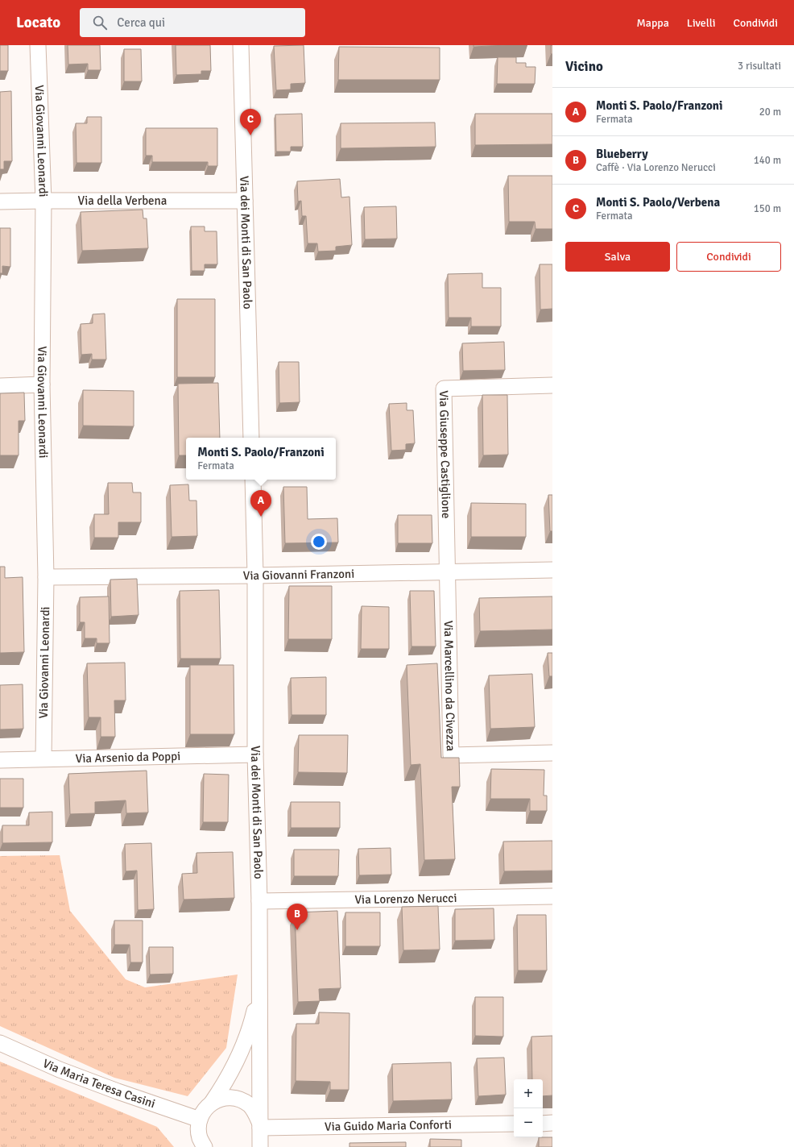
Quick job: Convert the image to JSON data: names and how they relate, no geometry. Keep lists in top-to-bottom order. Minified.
{"streets":{"street":["Via Giovanni Leonardi","Via della Verbena","Via dei Monti di San Paolo","Via Giuseppe Castiglione","Via Giovanni Franzoni","Via Marcellino da Civezza","Via Arsenio da Poppi","Via Lorenzo Nerucci","Via Maria Teresa Casini","Via Guido Maria Conforti"]},"crossings":[["Via Giovanni Leonardi","Via della Verbena"],["Via Giovanni Leonardi","Via Giovanni Franzoni"],["Via Giovanni Leonardi","Via Arsenio da Poppi"],["Via della Verbena","Via dei Monti di San Paolo"],["Via dei Monti di San Paolo","Via Giovanni Franzoni"],["Via dei Monti di San Paolo","Via Arsenio da Poppi"],["Via dei Monti di San Paolo","Via Lorenzo Nerucci"],["Via dei Monti di San Paolo","Via Guido Maria Conforti"],["Via Giuseppe Castiglione","Via Giovanni Franzoni"],["Via Giuseppe Castiglione","Via Marcellino da Civezza"],["Via Giovanni Franzoni","Via Marcellino da Civezza"]],"page":{"header":"Locato","search":"Cerca qui","nav":["Mappa","Livelli","Condividi"],"heading":["Vicino","3 risultati"],"list":[{"mark":"A","name":"Monti S. Paolo/Franzoni","note":"Fermata","value":"20 m"},{"mark":"B","name":"Blueberry","note":"Caffè · Via Lorenzo Nerucci","value":"140 m"},{"mark":"C","name":"Monti S. Paolo/Verbena","note":"Fermata","value":"150 m"}],"pins":["C","A","B"],"buttons":["Salva","Condividi"],"popup":["Monti S. Paolo/Franzoni","Fermata"],"map_buttons":["+","−"]}}
